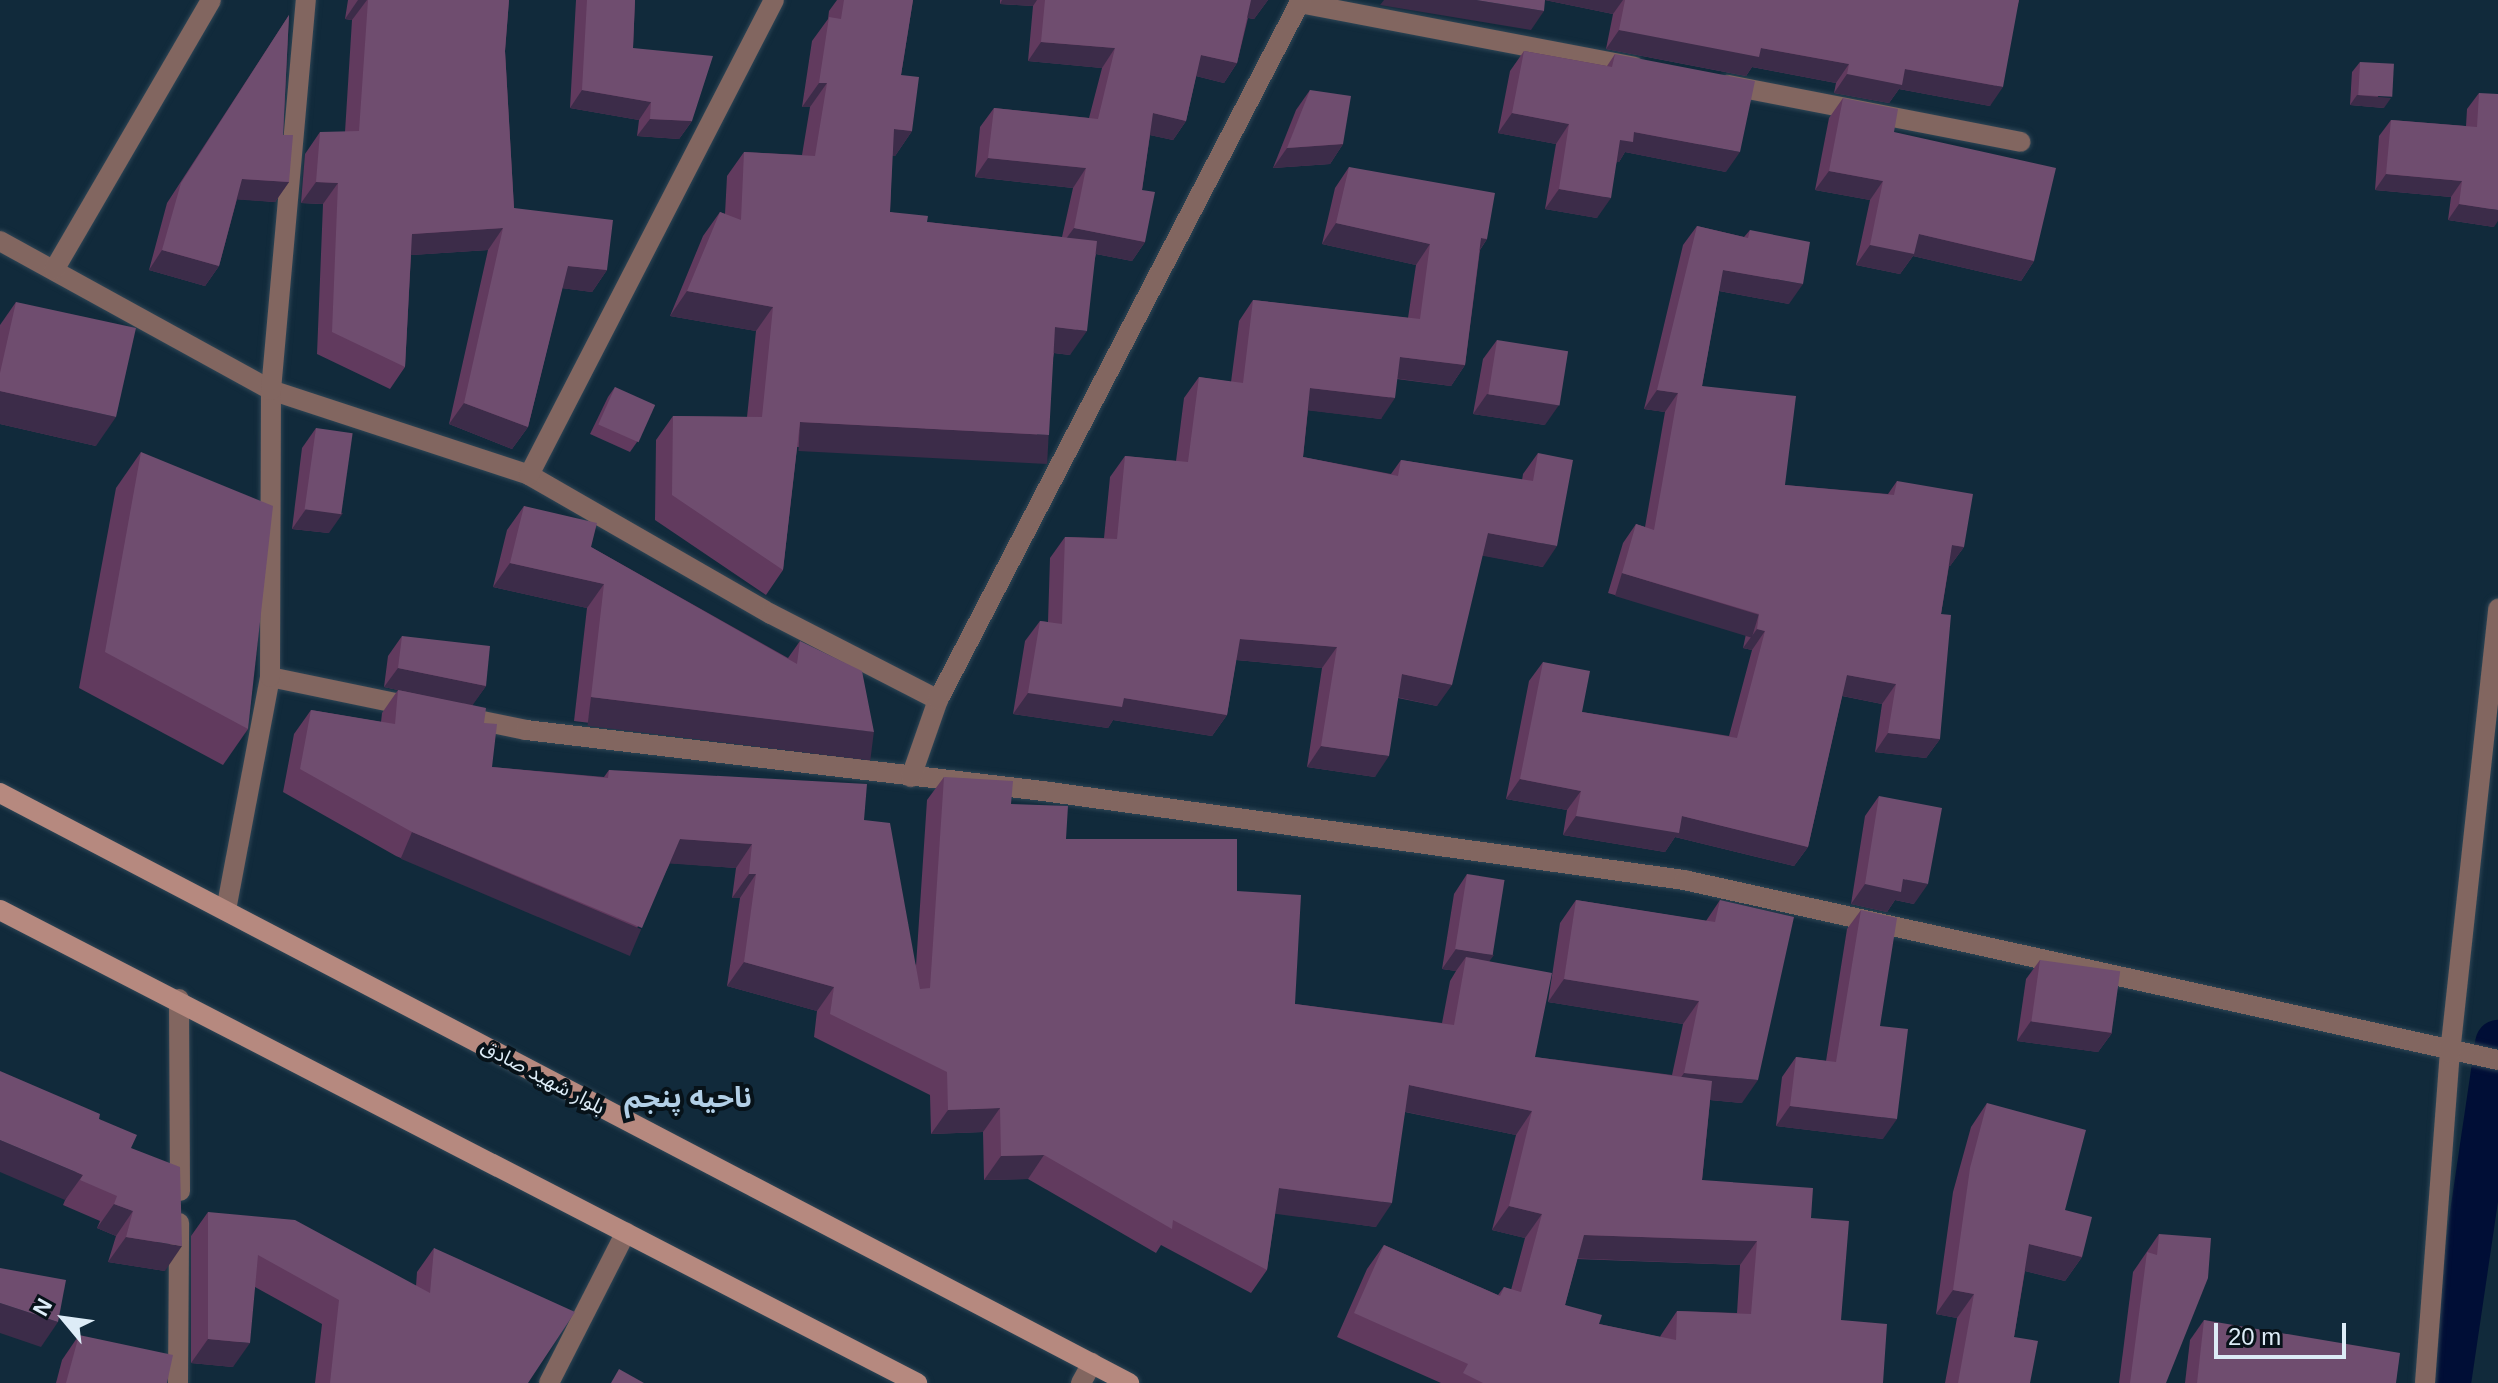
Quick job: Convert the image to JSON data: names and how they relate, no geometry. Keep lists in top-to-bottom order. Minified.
{"streets":{"main road":["بلوار شهید صادق"]},"districts":["ناحیه پنجم"],"scale_bar":"20 m","north":"top left"}
